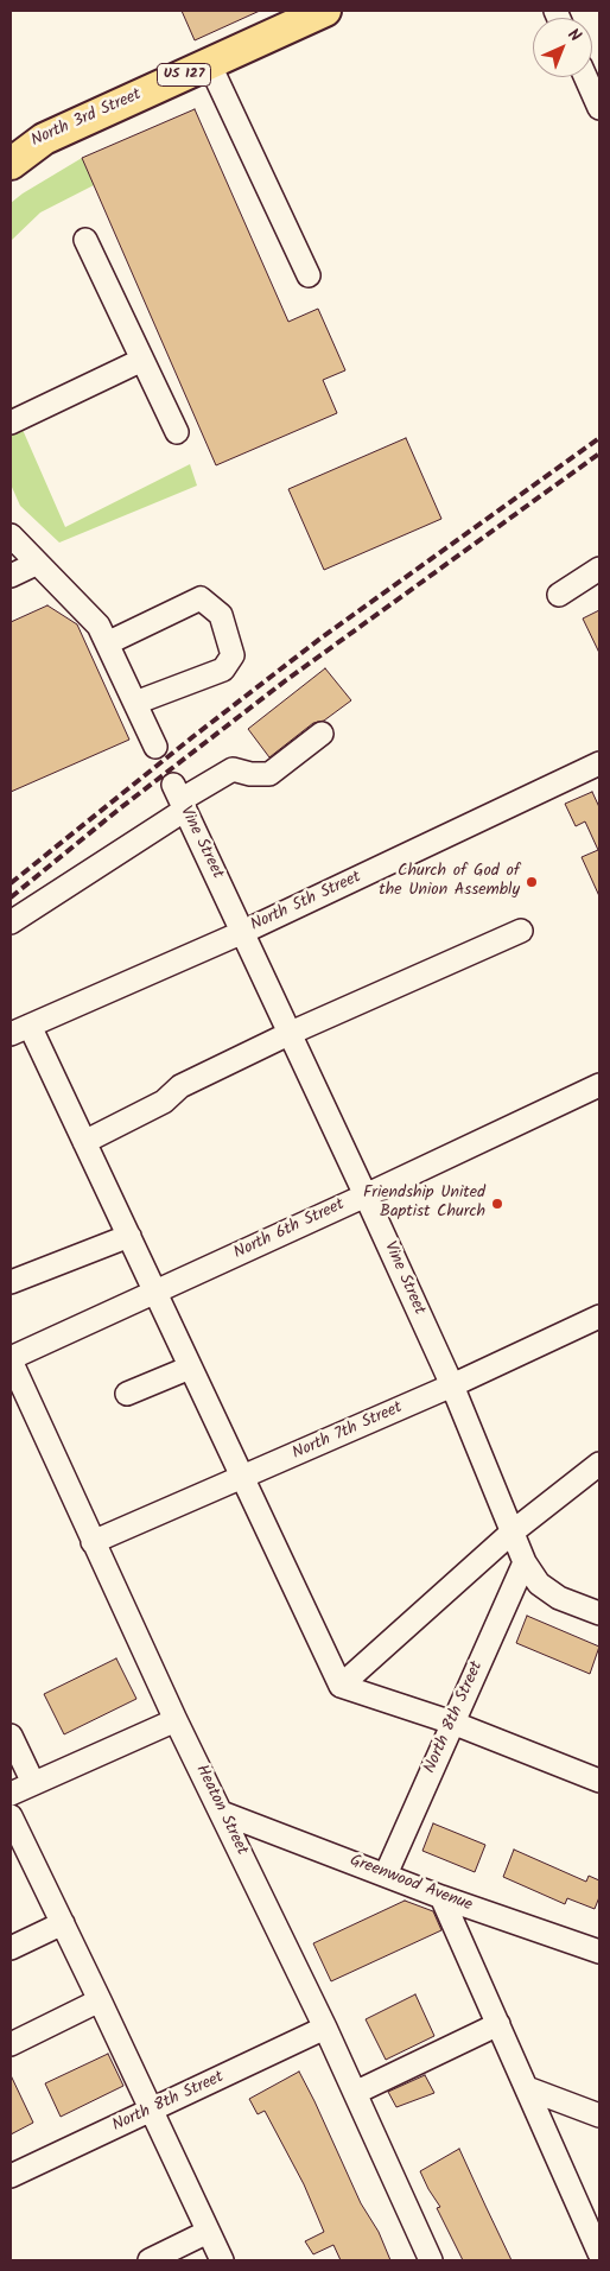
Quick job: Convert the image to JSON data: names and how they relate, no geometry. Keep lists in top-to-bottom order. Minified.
{"streets":{"highway":["US 127","North 3rd Street"],"street":["Vine Street","North 5th Street","North 6th Street","North 7th Street","North 8th Street","Heaton Street","Greenwood Avenue"]},"crossings":[["US 127","North 3rd Street"],["Vine Street","North 5th Street"],["Vine Street","North 6th Street"],["Vine Street","North 7th Street"],["Vine Street","North 8th Street"],["North 6th Street","Heaton Street"],["North 7th Street","Heaton Street"],["North 8th Street","Heaton Street"],["North 8th Street","Greenwood Avenue"],["Heaton Street","Greenwood Avenue"]],"places":["Church of God of the Union Assembly","Friendship United Baptist Church"],"north":"top right"}
